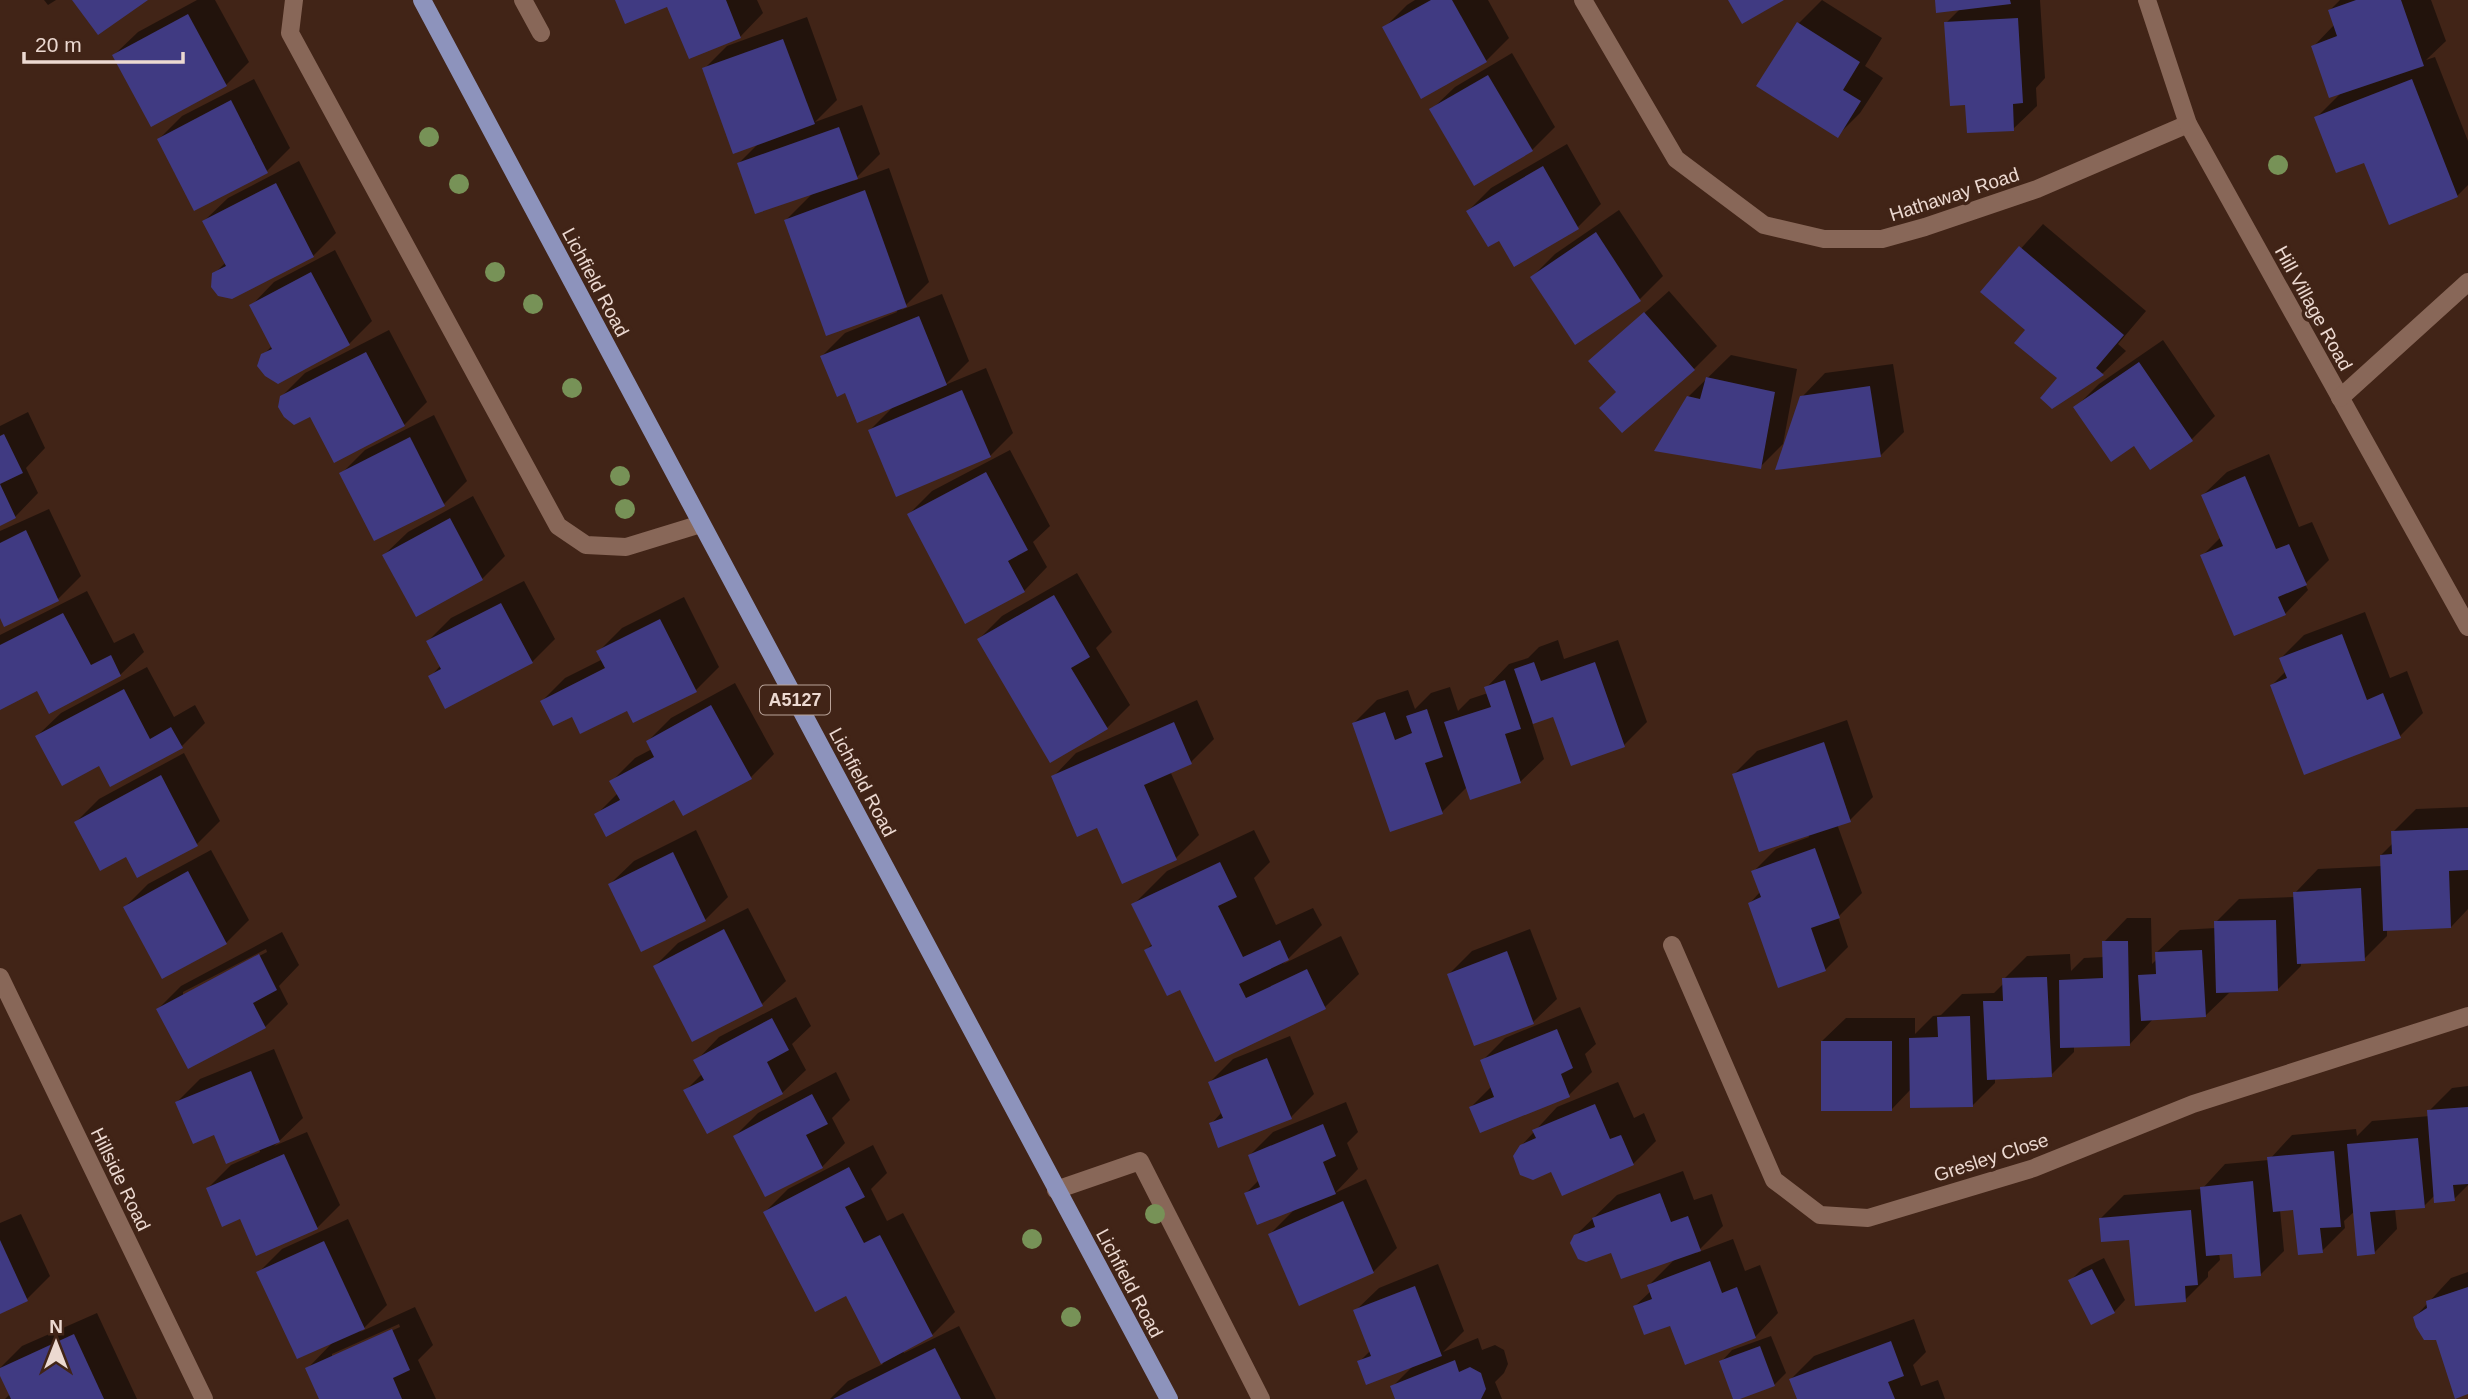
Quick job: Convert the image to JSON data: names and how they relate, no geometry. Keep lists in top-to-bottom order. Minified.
{"streets":{"main road":["Lichfield Road","A5127"],"street":["Hathaway Road","Hill Village Road","Gresley Close","Hillside Road"]},"crossings":[["Hathaway Road","Hill Village Road"]],"scale_bar":"20 m","north":"top"}
